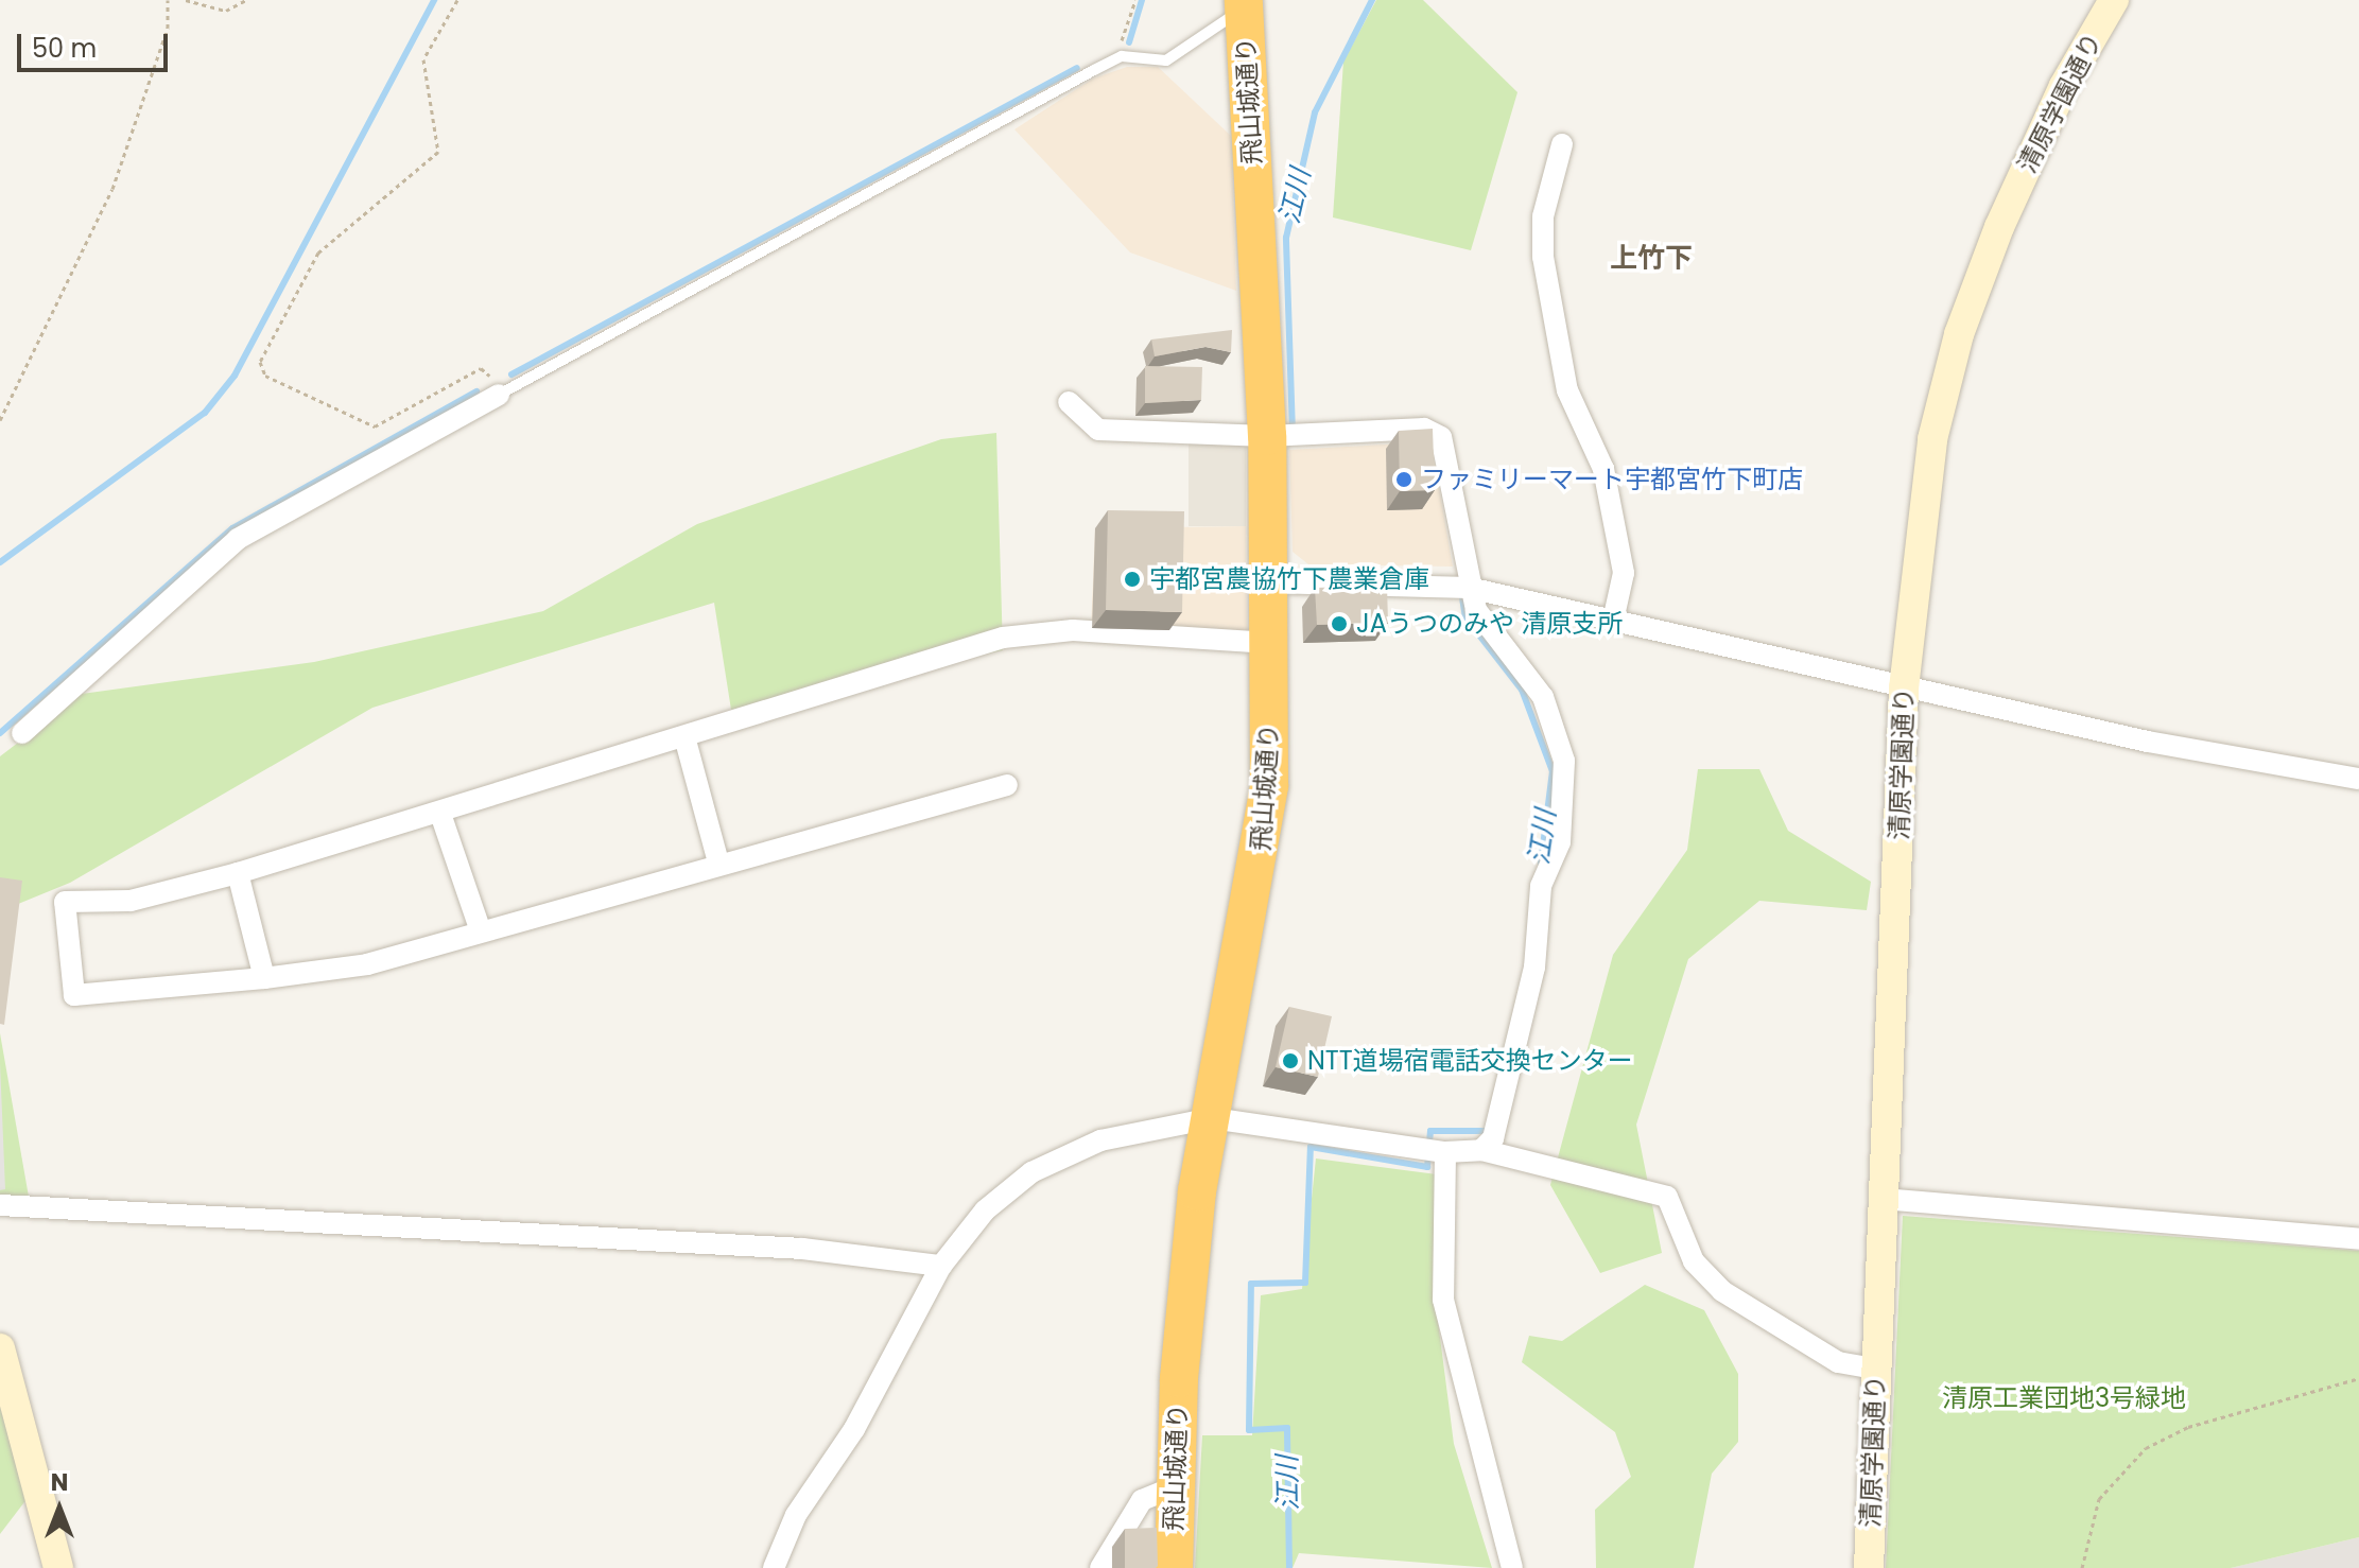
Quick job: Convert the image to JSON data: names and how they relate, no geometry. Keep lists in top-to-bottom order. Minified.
{"streets":{"highway":["飛山城通り"],"street":["清原学園通り"]},"districts":["上竹下"],"water":["江川"],"parks":["清原工業団地3号緑地"],"places":["ファミリーマート宇都宮竹下町店","宇都宮農協竹下農業倉庫","JAうつのみや 清原支所","NTT道場宿電話交換センター"],"scale_bar":"50 m","north":"top"}
